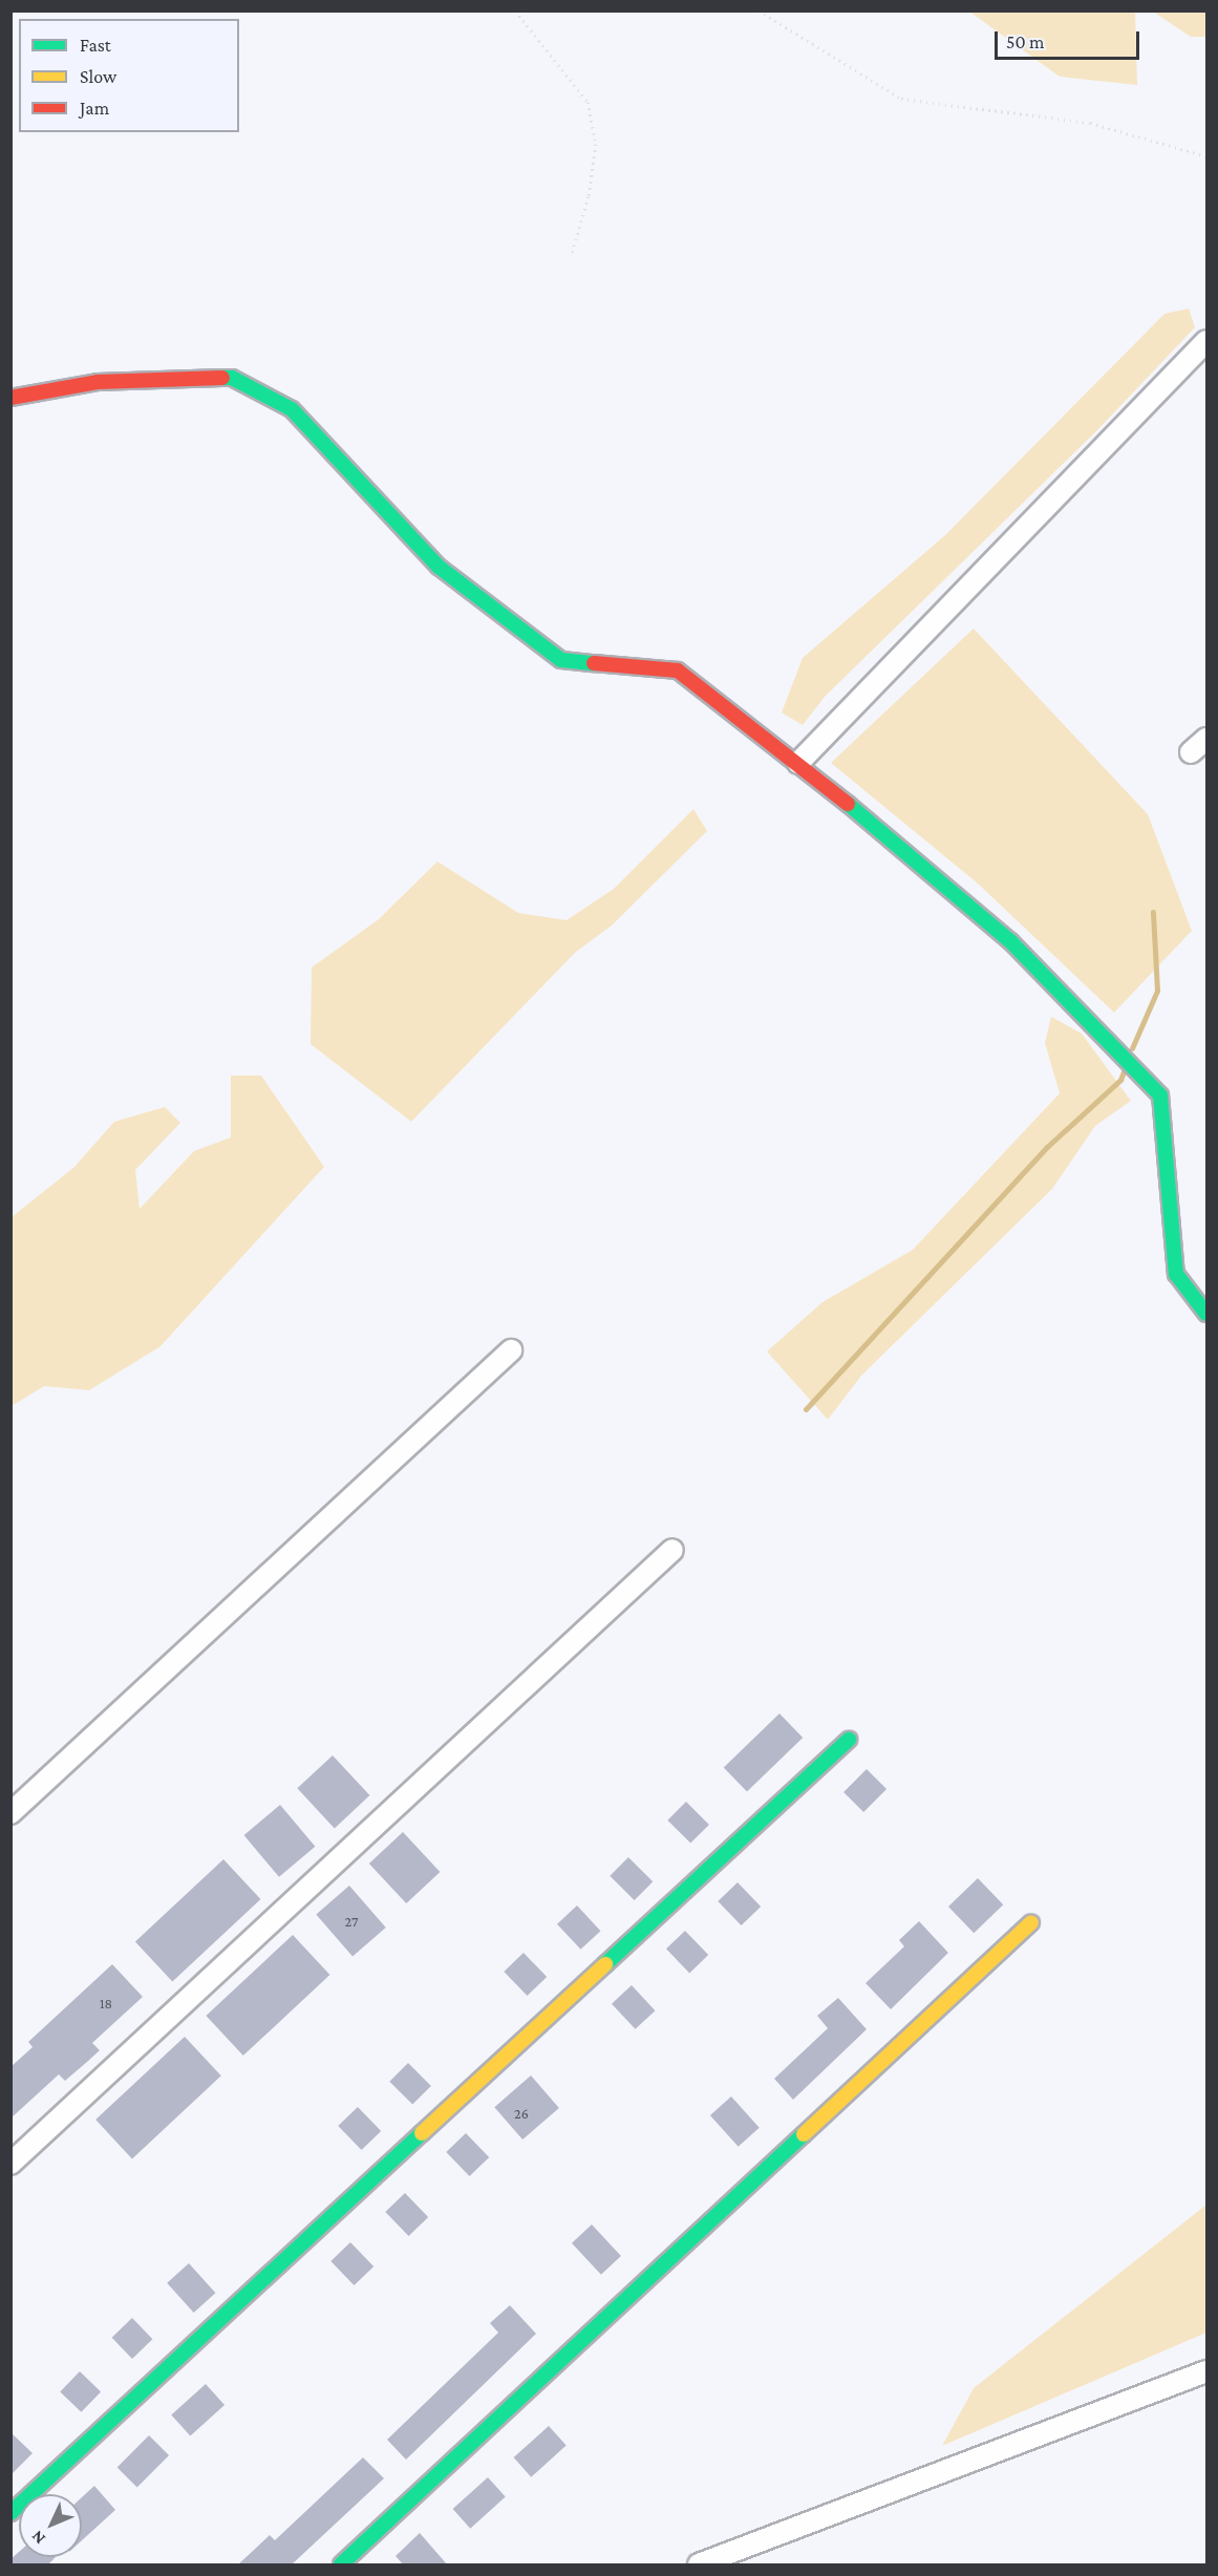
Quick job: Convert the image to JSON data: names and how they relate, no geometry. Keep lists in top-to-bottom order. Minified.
{"house_numbers":["27","18","26"],"legend":["Fast","Slow","Jam"],"scale_bar":"50 m","north":"bottom left"}
